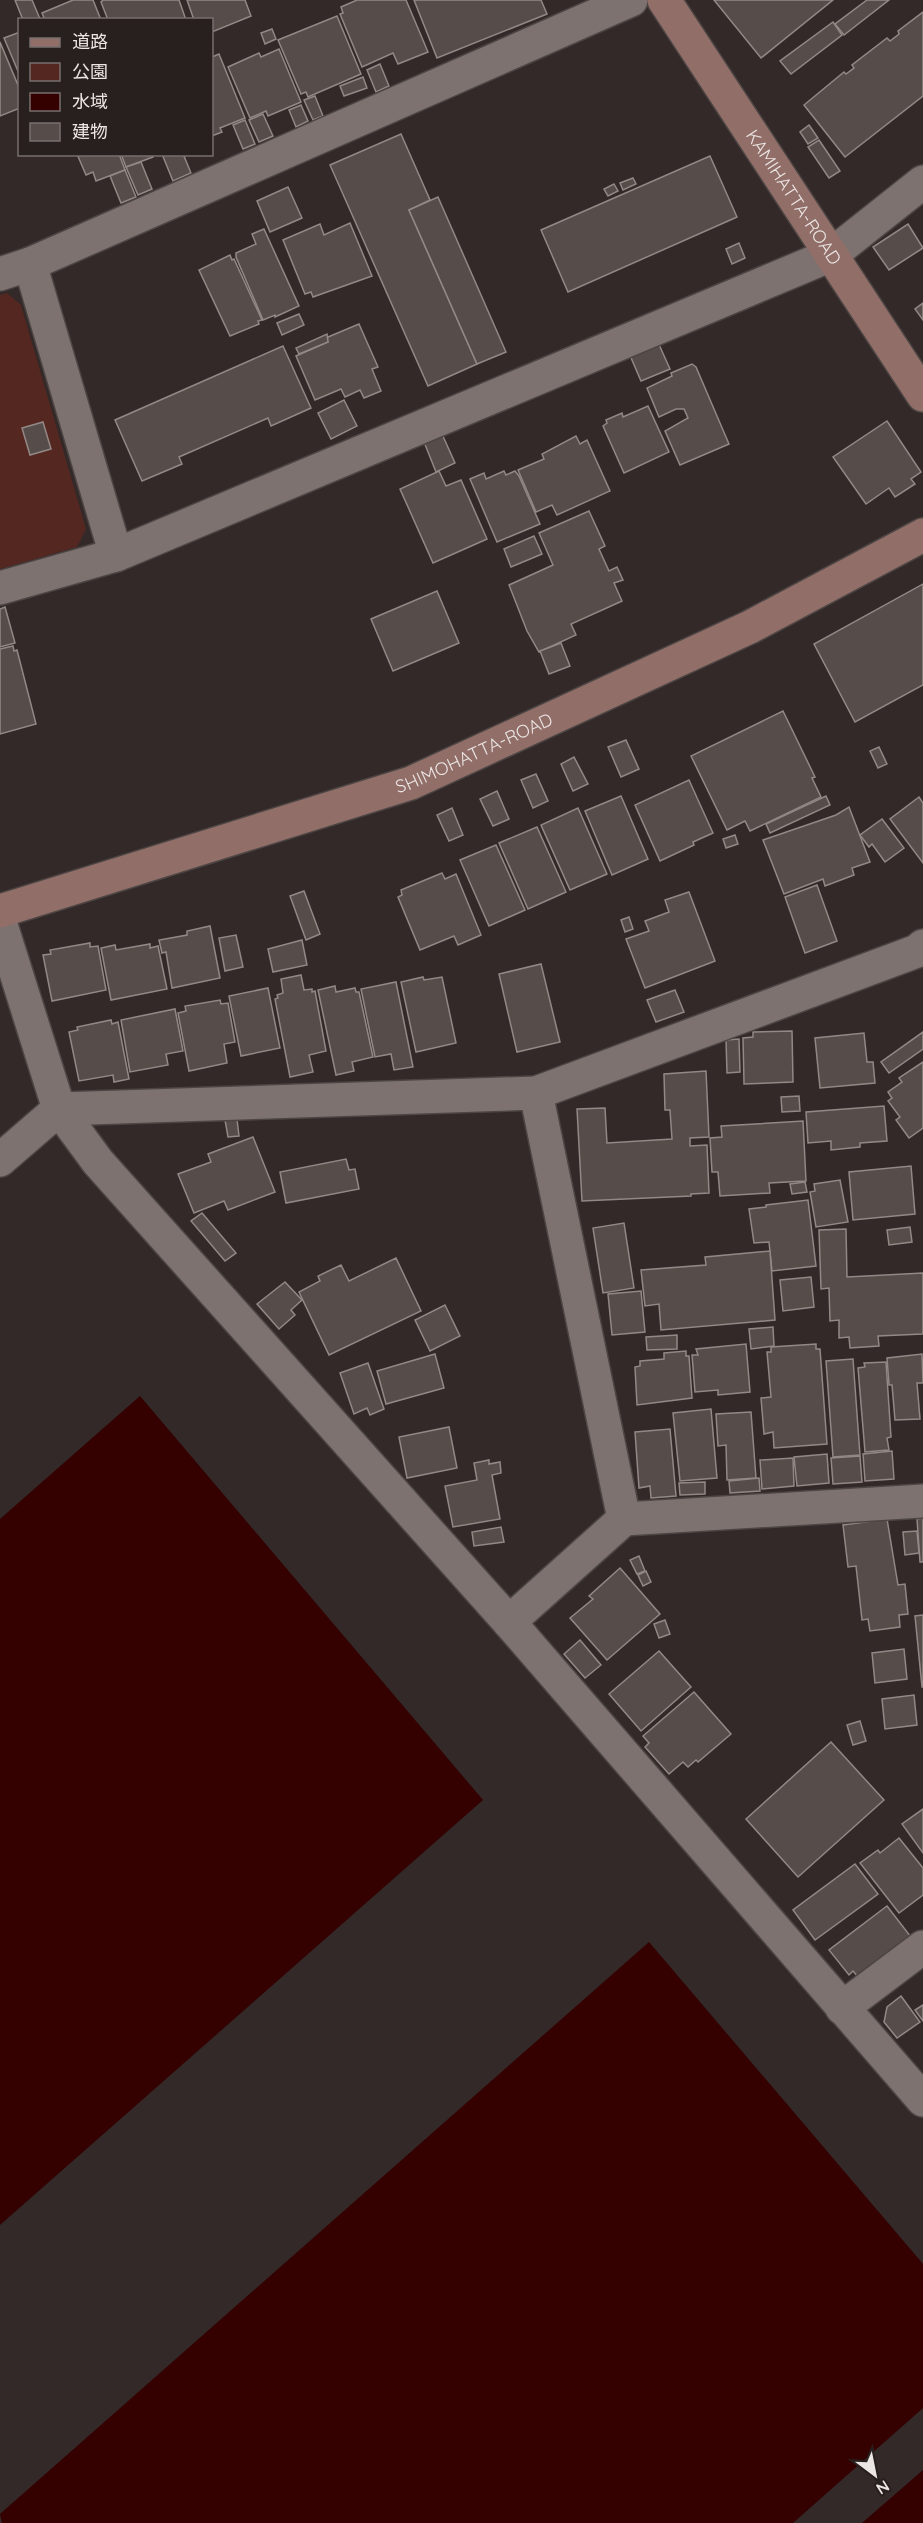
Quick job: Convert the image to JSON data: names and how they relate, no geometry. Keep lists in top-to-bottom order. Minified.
{"streets":{"street":["KAMIHATTA-ROAD","SHIMOHATTA-ROAD"]},"legend":["道路","公園","水域","建物"],"north":"bottom right"}
